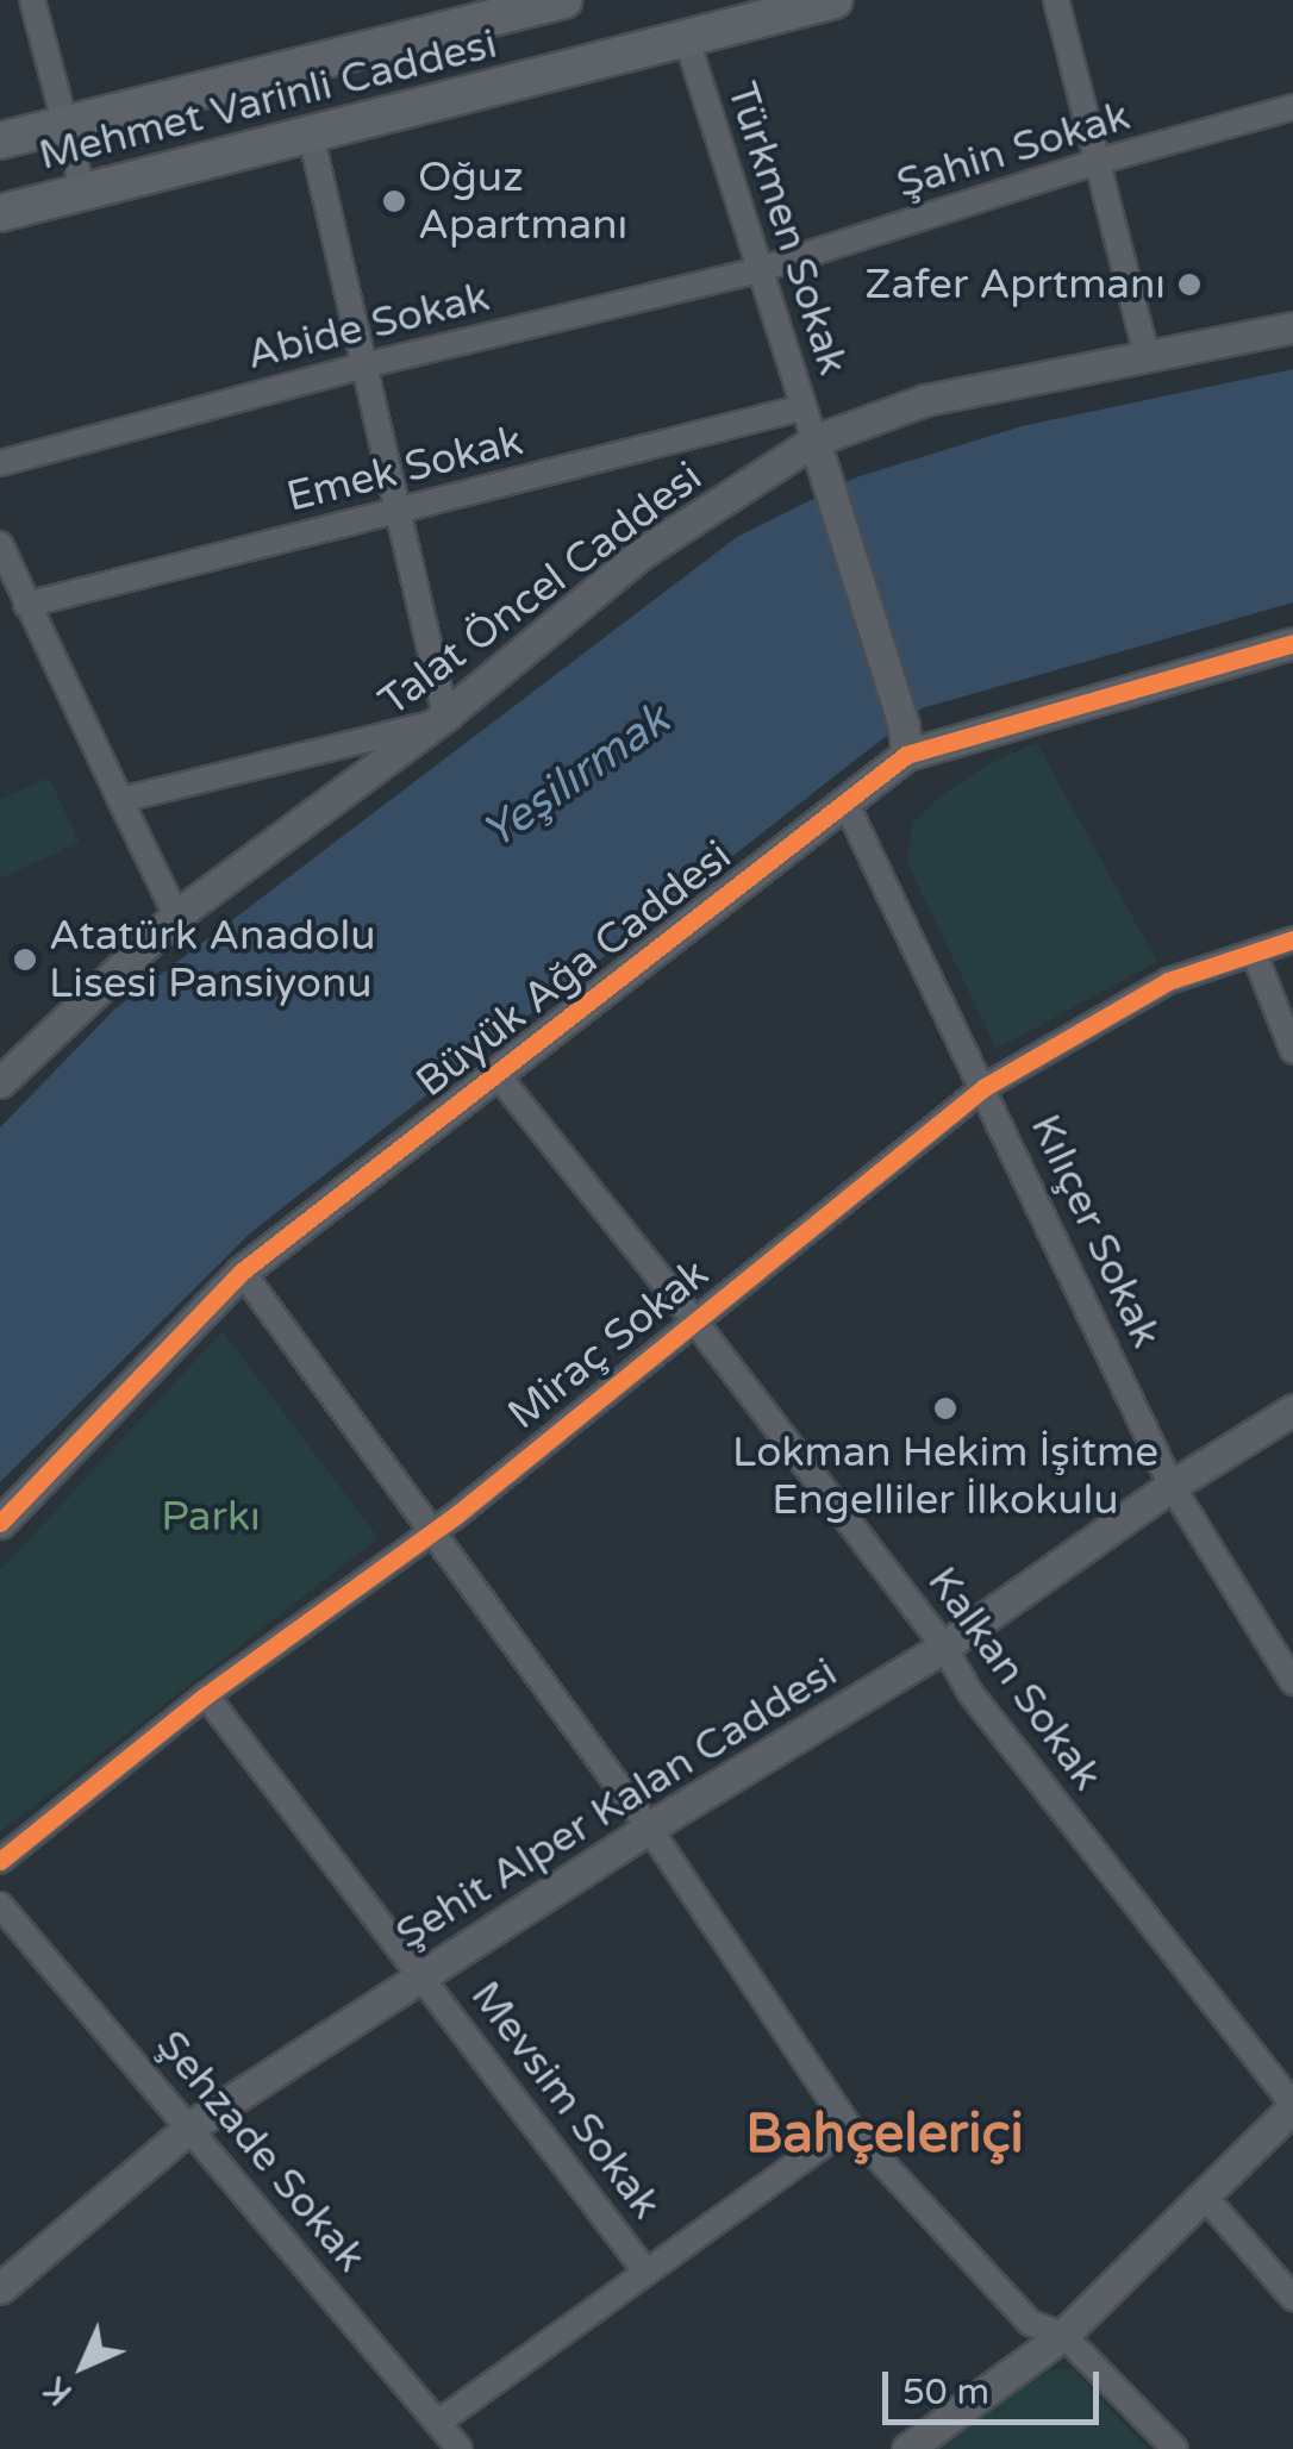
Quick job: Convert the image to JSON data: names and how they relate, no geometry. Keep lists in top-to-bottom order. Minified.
{"streets":{"main road":["Mehmet Varinli Caddesi"],"street":["Şahin Sokak","Türkmen Sokak","Abide Sokak","Emek Sokak","Talat Öncel Caddesi","Büyük Ağa Caddesi","Kılıçer Sokak","Miraç Sokak","Kalkan Sokak","Şehit Alper Kalan Caddesi","Mevsim Sokak","Şehzade Sokak"]},"crossings":[["Mehmet Varinli Caddesi","Türkmen Sokak"],["Şahin Sokak","Türkmen Sokak"],["Şahin Sokak","Abide Sokak"],["Türkmen Sokak","Abide Sokak"],["Türkmen Sokak","Emek Sokak"],["Türkmen Sokak","Talat Öncel Caddesi"],["Büyük Ağa Caddesi","Kılıçer Sokak"],["Büyük Ağa Caddesi","Kalkan Sokak"],["Kılıçer Sokak","Miraç Sokak"],["Kılıçer Sokak","Şehit Alper Kalan Caddesi"],["Miraç Sokak","Kalkan Sokak"],["Miraç Sokak","Mevsim Sokak"],["Kalkan Sokak","Şehit Alper Kalan Caddesi"],["Şehit Alper Kalan Caddesi","Mevsim Sokak"],["Şehit Alper Kalan Caddesi","Şehzade Sokak"]],"districts":["Bahçeleriçi"],"water":["Yeşilırmak"],"parks":["Parkı"],"places":["Oğuz Apartmanı","Zafer Aprtmanı","Atatürk Anadolu Lisesi Pansiyonu","Lokman Hekim İşitme Engelliler İlkokulu"],"scale_bar":"50 m","north":"bottom left"}
